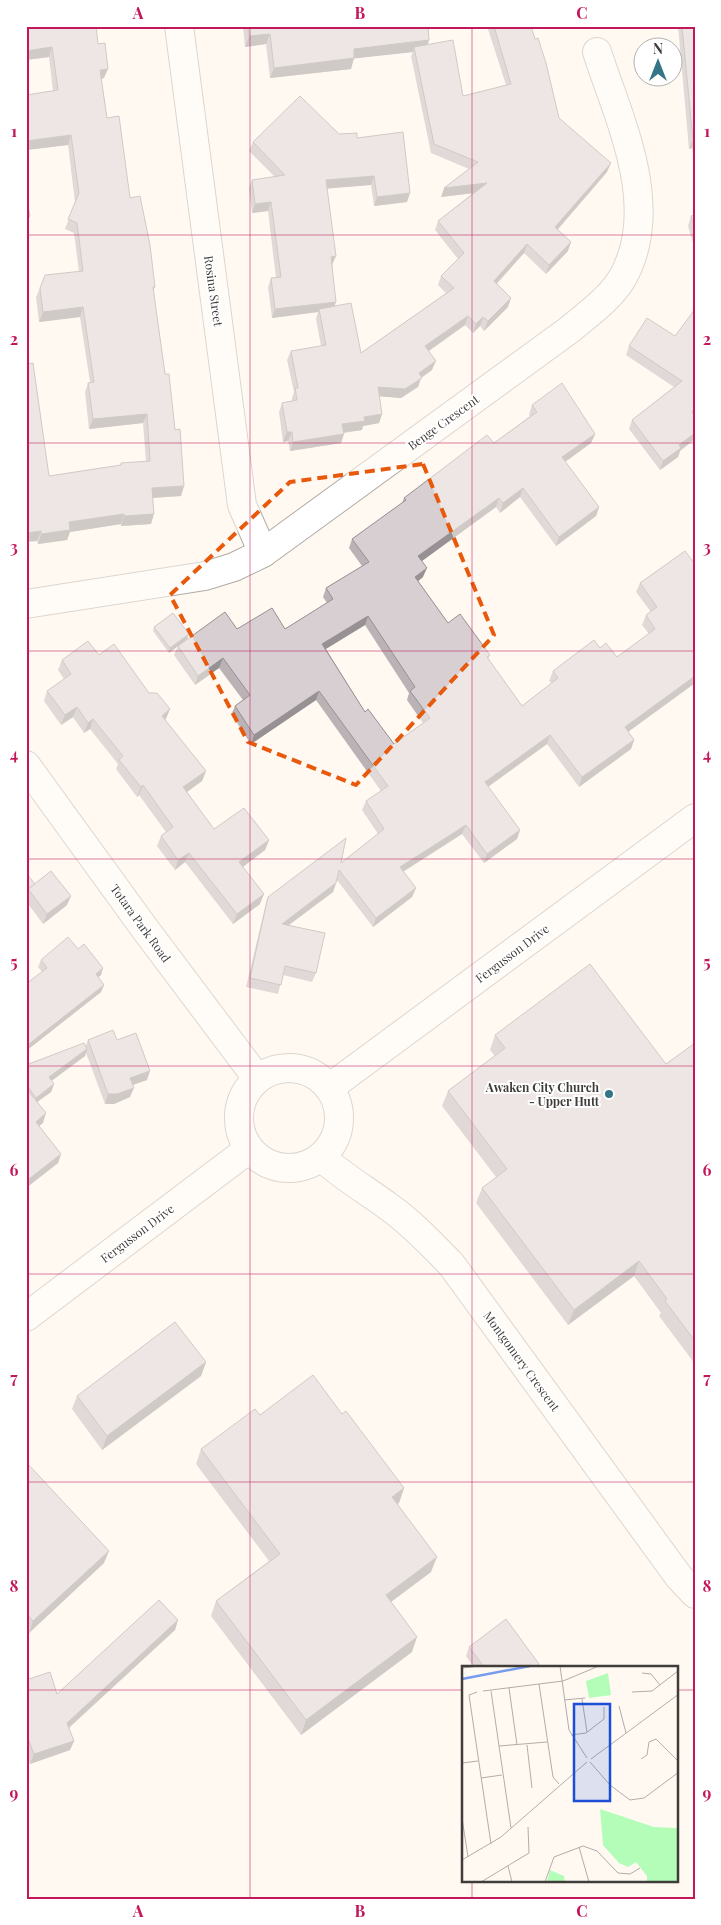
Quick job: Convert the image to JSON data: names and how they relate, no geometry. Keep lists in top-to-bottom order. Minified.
{"streets":{"street":["Rosina Street","Benge Crescent","Totara Park Road","Fergusson Drive","Montgomery Crescent"]},"crossings":[["Rosina Street","Benge Crescent"],["Totara Park Road","Fergusson Drive"],["Totara Park Road","Montgomery Crescent"],["Fergusson Drive","Montgomery Crescent"]],"places":["Awaken City Church - Upper Hutt"],"north":"top","grid":{"columns":["A","B","C"],"rows":["1","2","3","4","5","6","7","8","9"]}}
